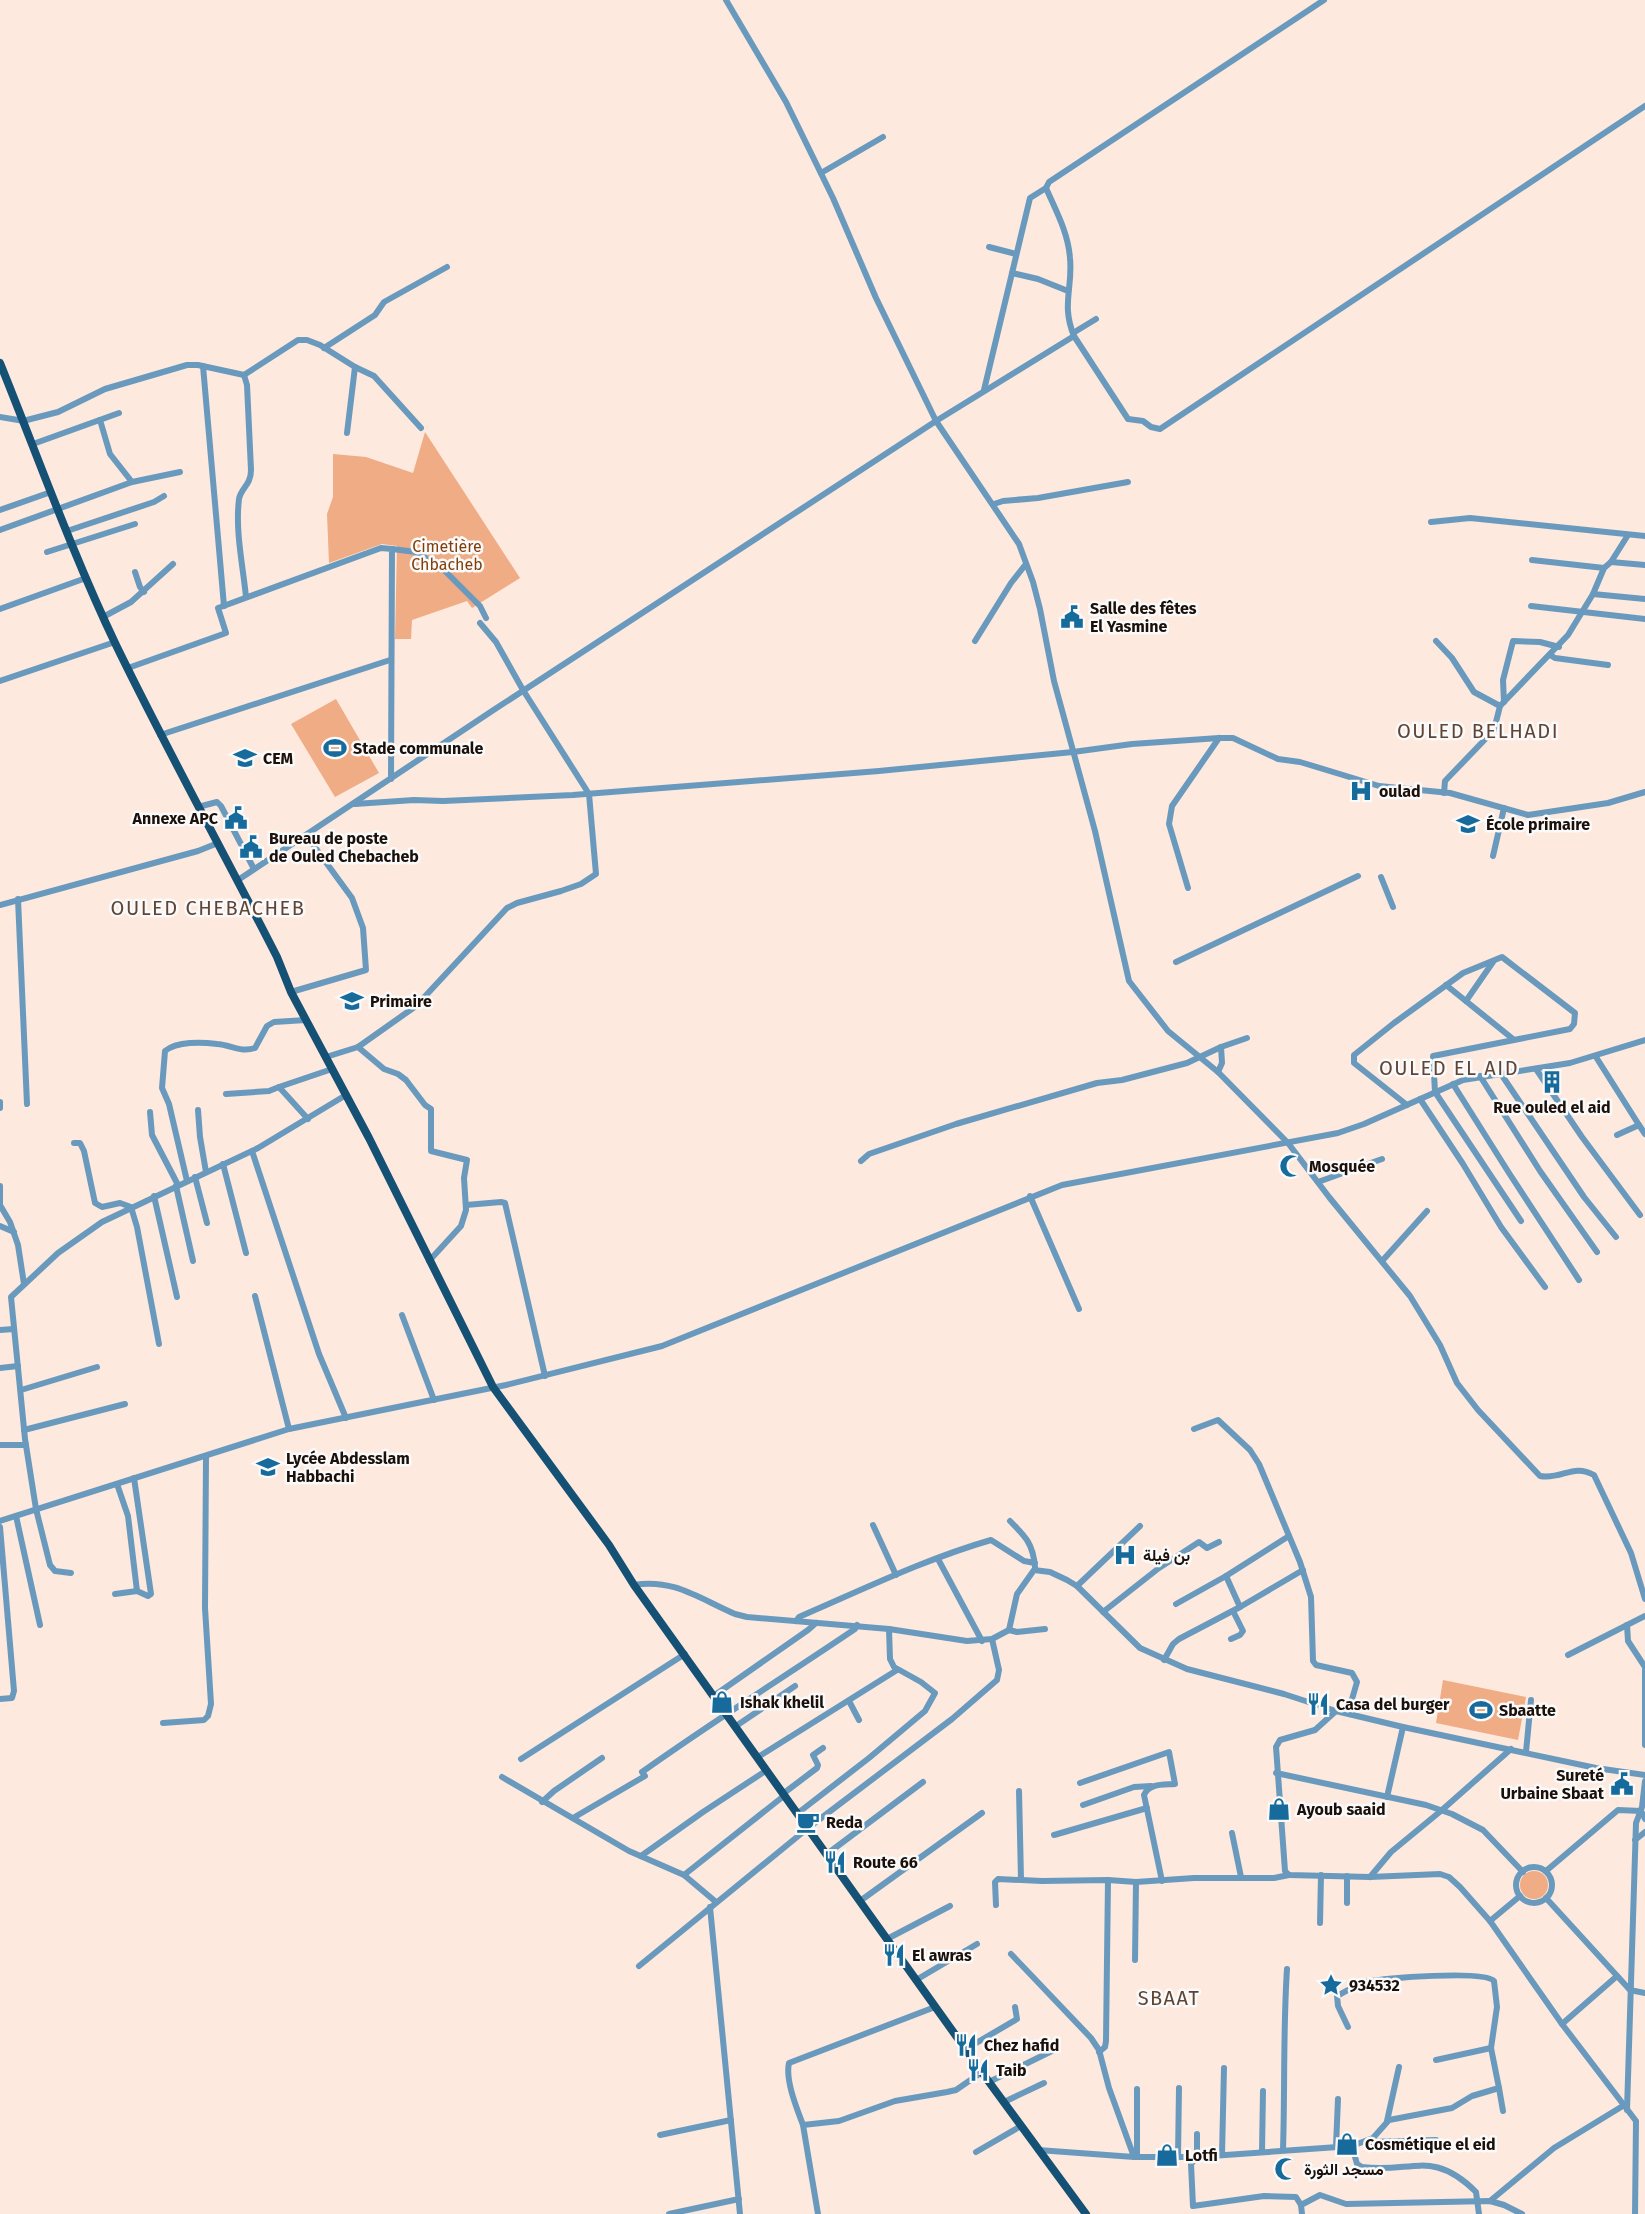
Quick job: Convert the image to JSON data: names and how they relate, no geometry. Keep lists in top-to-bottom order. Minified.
{"districts":["OULED BELHADI","OULED CHEBACHEB","OULED EL AID","SBAAT"],"parks":["Cimetière Chbacheb"],"places":{"public building":["Salle des fêtes El Yasmine","Annexe APC","Bureau de poste de Ouled Chebacheb","Sureté Urbaine Sbaat"],"sports":["Stade communale","Sbaatte"],"school or university":["CEM","École primaire","Primaire","Lycée Abdesslam Habbachi"],"hospital":["oulad","بن فيلة"],"building":["Rue ouled el aid"],"mosque":["Mosquée","مسجد الثورة"],"shop":["Ishak khelil","Ayoub saaid","Cosmétique el eid","Lotfi"],"restaurant":["Casa del burger","Route 66","El awras","Chez hafid","Taib"],"cafe":["Reda"],"place":["934532"]}}
